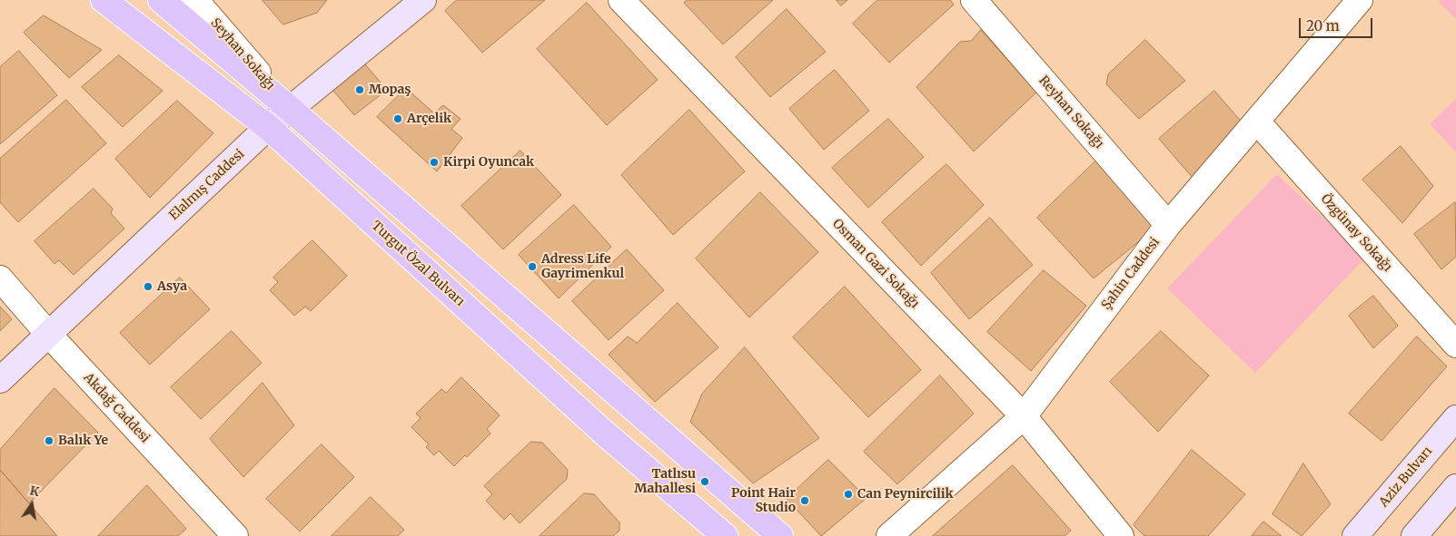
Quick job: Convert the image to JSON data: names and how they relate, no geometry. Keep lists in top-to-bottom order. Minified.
{"streets":{"main road":["Turgut Özal Bulvarı"],"street":["Seyhan Sokağı","Reyhan Sokağı","Elalmış Caddesi","Özgünay Sokağı","Osman Gazi Sokağı","Şahin Caddesi","Akdağ Caddesi","Aziz Bulvarı"]},"crossings":[["Seyhan Sokağı","Elalmış Caddesi"],["Reyhan Sokağı","Şahin Caddesi"],["Elalmış Caddesi","Turgut Özal Bulvarı"],["Elalmış Caddesi","Akdağ Caddesi"],["Özgünay Sokağı","Şahin Caddesi"],["Osman Gazi Sokağı","Şahin Caddesi"]],"places":["Mopaş","Arçelik","Kirpi Oyuncak","Adress Life Gayrimenkul","Asya","Balık Ye","Tatlısu Mahallesi","Can Peynircilik","Point Hair Studio"],"scale_bar":"20 m","north":"top"}
